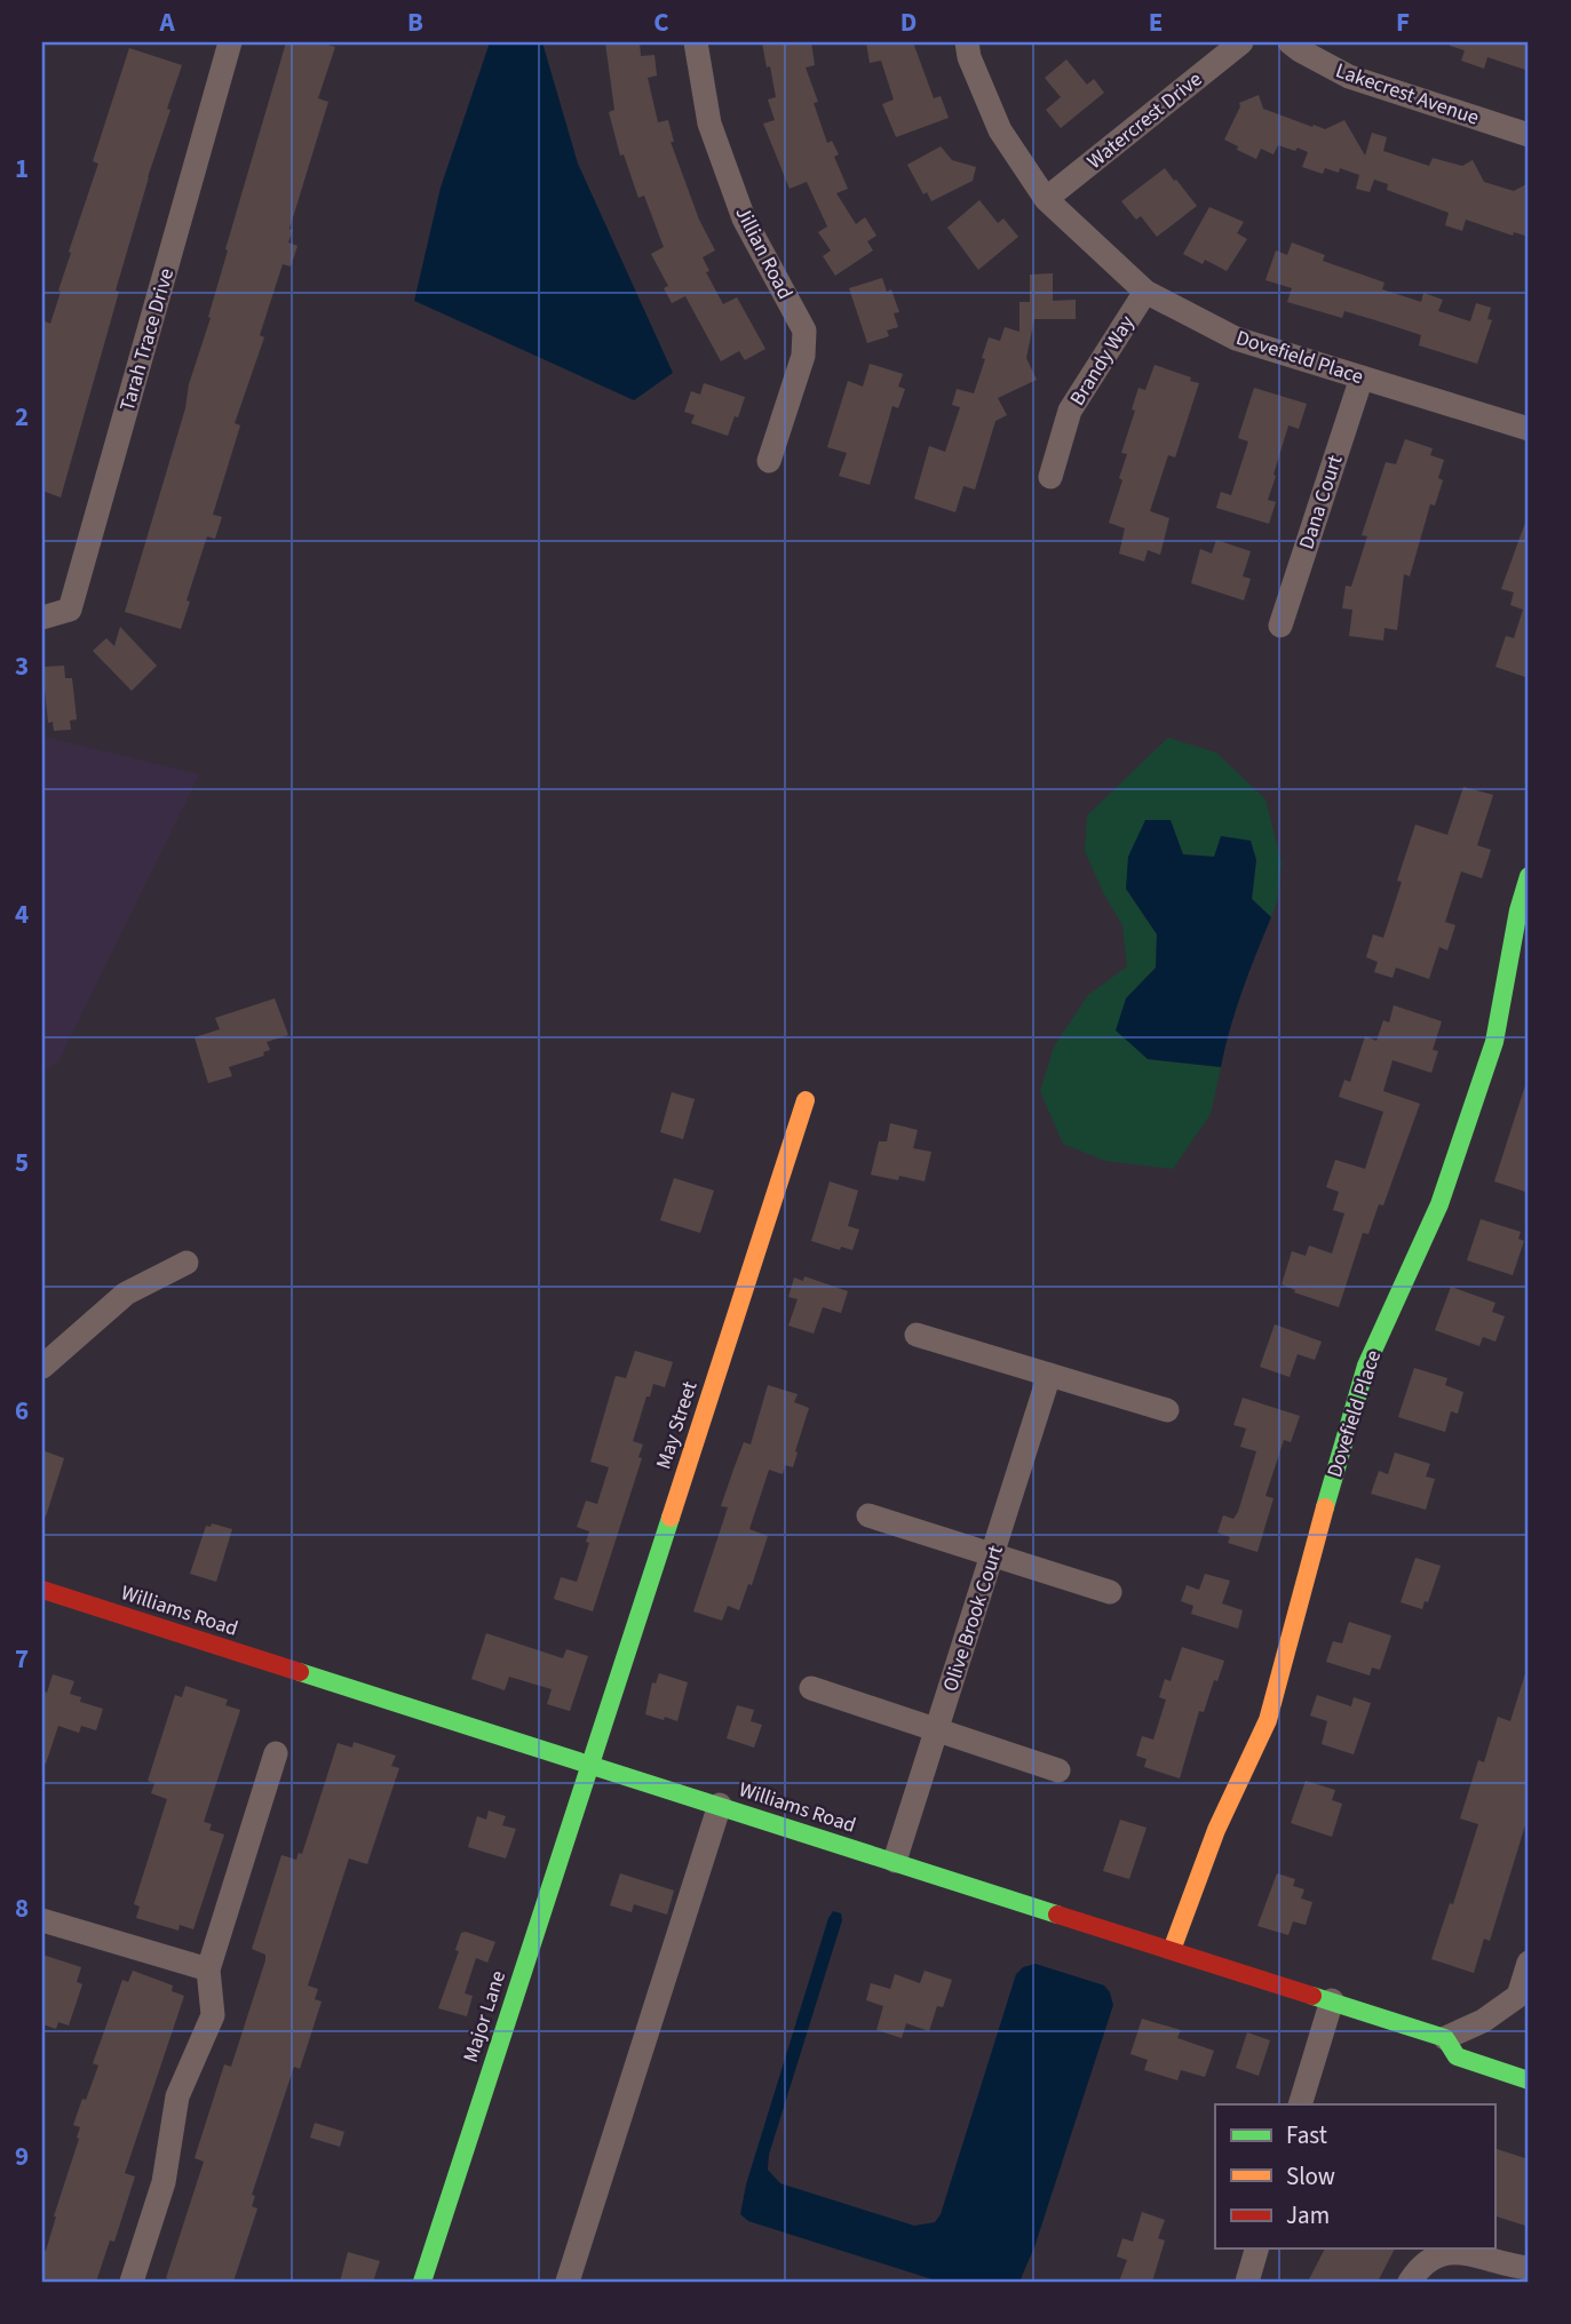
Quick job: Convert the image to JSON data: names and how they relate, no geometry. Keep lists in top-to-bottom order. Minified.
{"streets":{"street":["Lakecrest Avenue","Watercrest Drive","Jillian Road","Tarah Trace Drive","Dovefield Place","Brandy Way","Dana Court","May Street","Williams Road","Olive Brook Court","Major Lane"]},"crossings":[["Watercrest Drive","Dovefield Place"],["Dovefield Place","Brandy Way"],["Dovefield Place","Dana Court"],["Dovefield Place","Williams Road"],["May Street","Williams Road"],["May Street","Major Lane"],["Williams Road","Olive Brook Court"],["Williams Road","Major Lane"]],"legend":["Fast","Slow","Jam"],"grid":{"columns":["A","B","C","D","E","F"],"rows":["1","2","3","4","5","6","7","8","9"]}}
